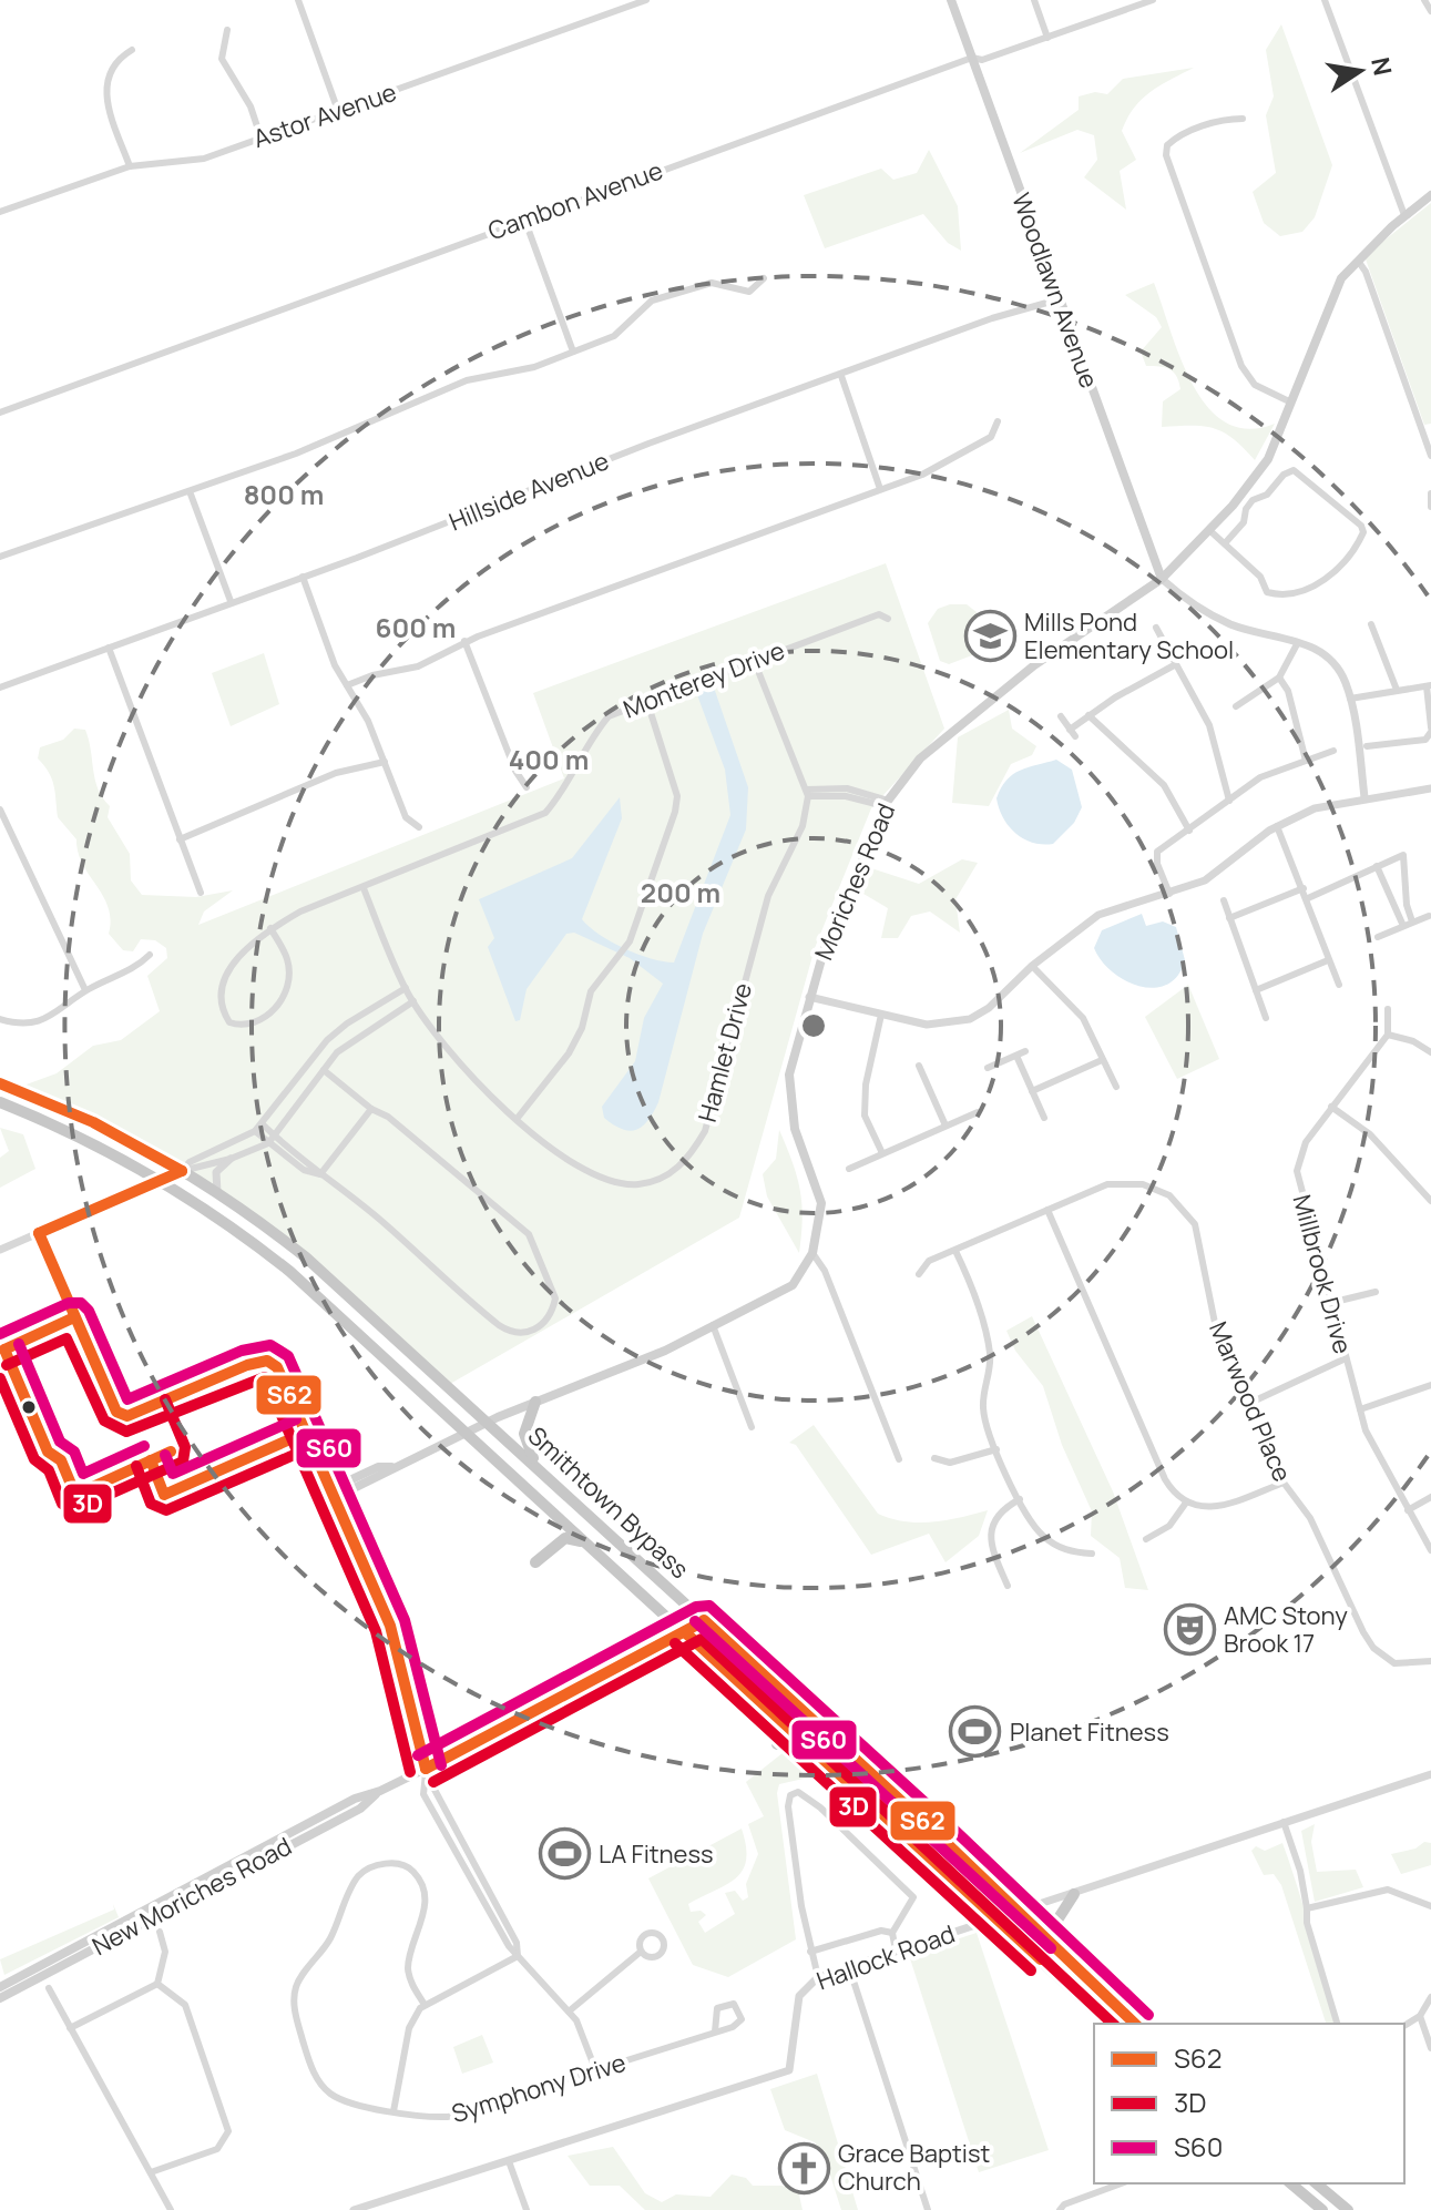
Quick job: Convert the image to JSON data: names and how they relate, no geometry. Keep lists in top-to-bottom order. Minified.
{"streets":{"highway":["Smithtown Bypass"],"main road":["Woodlawn Avenue","Moriches Road","New Moriches Road"],"street":["Astor Avenue","Cambon Avenue","Hillside Avenue","Monterey Drive","Hamlet Drive","Millbrook Drive","Marwood Place","Hallock Road","Symphony Drive"]},"crossings":[["Cambon Avenue","Woodlawn Avenue"],["Woodlawn Avenue","Hillside Avenue"],["Woodlawn Avenue","Moriches Road"],["Monterey Drive","Hamlet Drive"],["Moriches Road","Smithtown Bypass"],["Smithtown Bypass","New Moriches Road"],["Smithtown Bypass","Hallock Road"]],"places":{"school or university":["Mills Pond Elementary School"],"theatre":["AMC Stony Brook 17"],"sports":["Planet Fitness","LA Fitness"],"church":["Grace Baptist Church"]},"lines":["transit line S62","transit line S60","transit line 3D"],"legend":["S62","3D","S60"],"north":"right","rings":["800 m","600 m","400 m","200 m"]}
